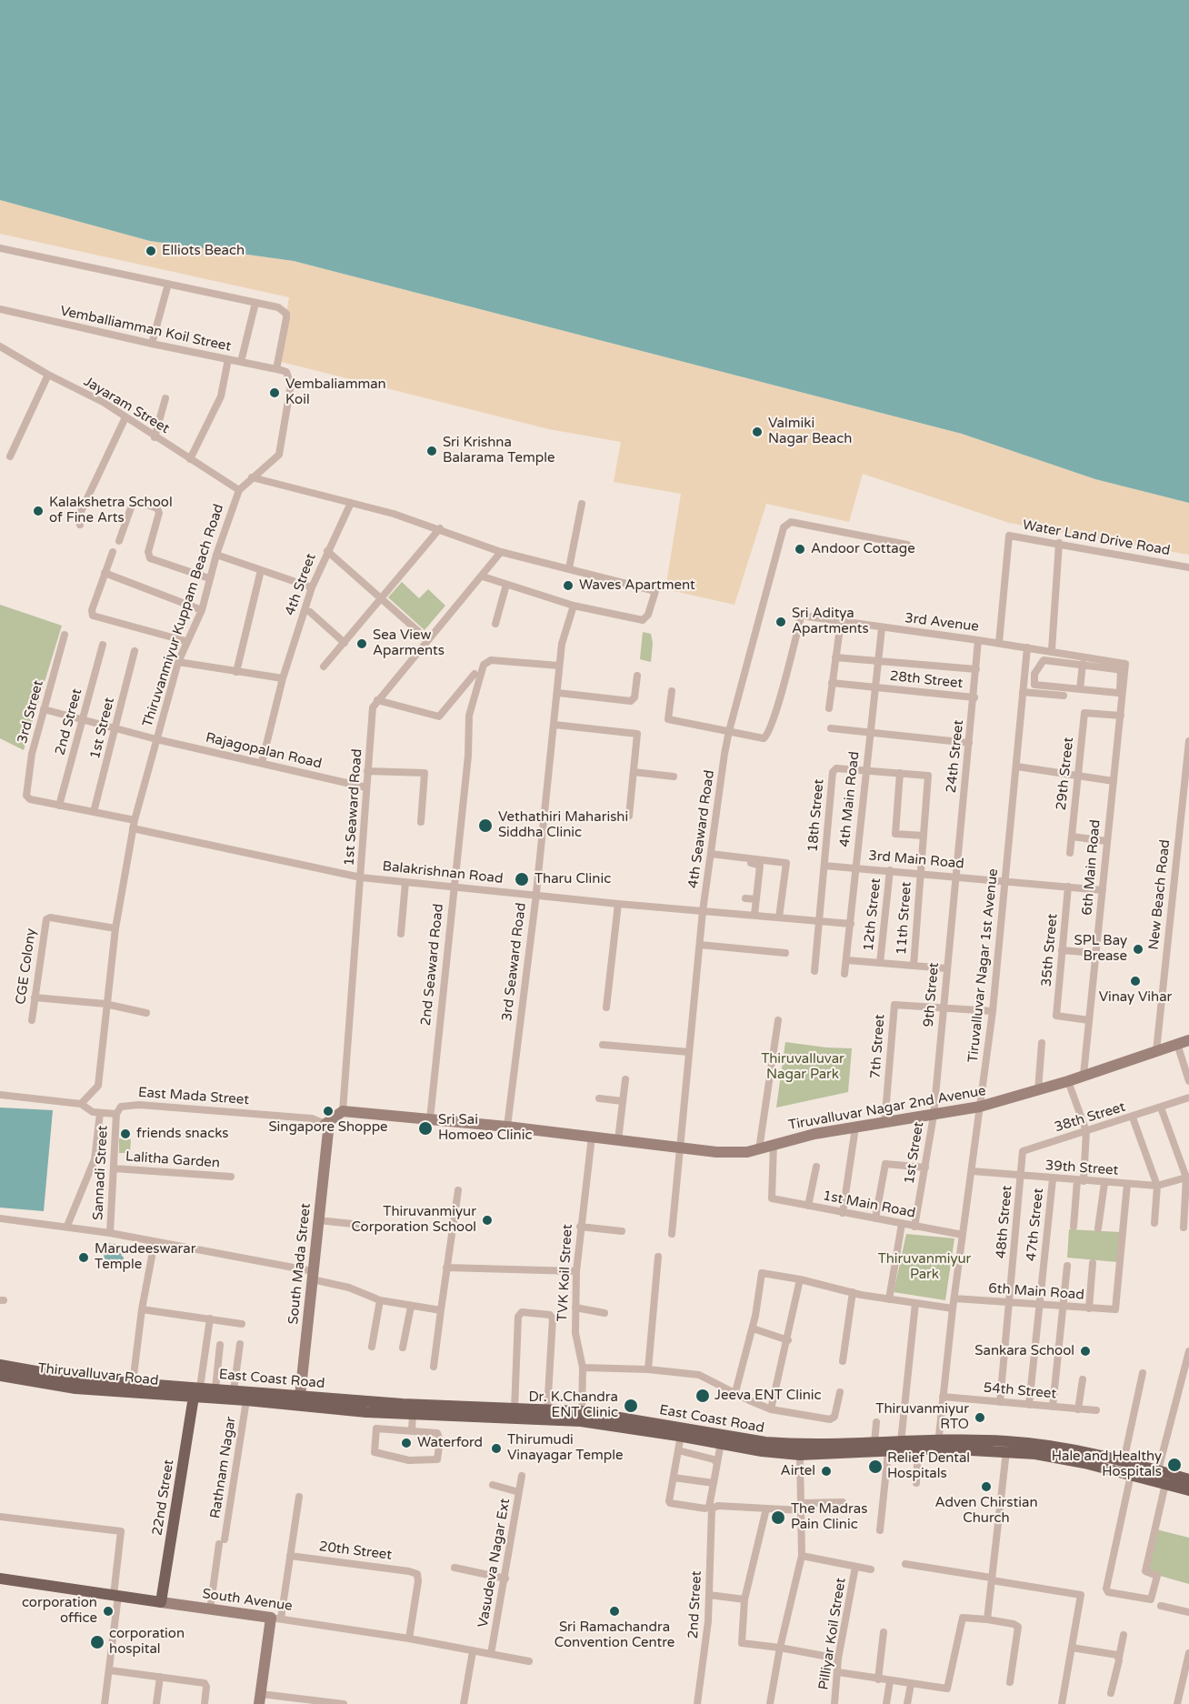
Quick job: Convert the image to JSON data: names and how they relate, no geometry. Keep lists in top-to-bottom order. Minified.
{"streets":{"main road":["Thiruvalluvar Road","East Coast Road","22nd Street","South Avenue"],"street":["Vemballiamman Koil Street","Jayaram Street","Water Land Drive Road","4th Street","Thiruvanmiyur Kuppam Beach Road","3rd Avenue","28th Street","3rd Street","2nd Street","1st Street","Rajagopalan Road","24th Street","29th Street","4th Main Road","1st Seaward Road","18th Street","4th Seaward Road","3rd Main Road","6th Main Road","Balakrishnan Road","New Beach Road","12th Street","11th Street","35th Street","3rd Seaward Road","2nd Seaward Road","Tiruvalluvar Nagar 1st Avenue","CGE Colony","9th Street","7th Street","East Mada Street","Tiruvalluvar Nagar 2nd Avenue","38th Street","Lalitha Garden","39th Street","Sannadi Street","1st Main Road","48th Street","47th Street","South Mada Street","TVK Koil Street","54th Street","Rathnam Nagar","20th Street","Vasudeva Nagar Ext","Pilliyar Koil Street"]},"crossings":[["Vemballiamman Koil Street","Thiruvanmiyur Kuppam Beach Road"],["Jayaram Street","Thiruvanmiyur Kuppam Beach Road"],["Water Land Drive Road","3rd Avenue"],["4th Street","Rajagopalan Road"],["Thiruvanmiyur Kuppam Beach Road","Rajagopalan Road"],["Thiruvanmiyur Kuppam Beach Road","Balakrishnan Road"],["Thiruvanmiyur Kuppam Beach Road","CGE Colony"],["Thiruvanmiyur Kuppam Beach Road","East Mada Street"],["3rd Avenue","24th Street"],["3rd Avenue","4th Main Road"],["3rd Avenue","4th Seaward Road"],["3rd Avenue","Tiruvalluvar Nagar 1st Avenue"],["28th Street","24th Street"],["28th Street","4th Main Road"],["3rd Street","Rajagopalan Road"],["3rd Street","Balakrishnan Road"],["2nd Street","Rajagopalan Road"],["2nd Street","Balakrishnan Road"],["1st Street","Rajagopalan Road"],["1st Street","Balakrishnan Road"],["1st Street","9th Street"],["1st Street","Tiruvalluvar Nagar 2nd Avenue"],["1st Street","1st Main Road"],["Rajagopalan Road","1st Seaward Road"],["24th Street","3rd Main Road"],["24th Street","9th Street"],["29th Street","6th Main Road"],["4th Main Road","18th Street"],["4th Main Road","3rd Main Road"],["4th Main Road","Balakrishnan Road"],["1st Seaward Road","Balakrishnan Road"],["1st Seaward Road","Tiruvalluvar Nagar 2nd Avenue"],["18th Street","3rd Main Road"],["4th Seaward Road","Balakrishnan Road"],["4th Seaward Road","Tiruvalluvar Nagar 2nd Avenue"],["3rd Main Road","6th Main Road"],["3rd Main Road","12th Street"],["3rd Main Road","11th Street"],["3rd Main Road","35th Street"],["3rd Main Road","Tiruvalluvar Nagar 1st Avenue"],["3rd Main Road","9th Street"],["6th Main Road","35th Street"],["6th Main Road","Tiruvalluvar Nagar 1st Avenue"],["6th Main Road","Tiruvalluvar Nagar 2nd Avenue"],["6th Main Road","39th Street"],["6th Main Road","48th Street"],["6th Main Road","47th Street"],["Balakrishnan Road","3rd Seaward Road"],["Balakrishnan Road","2nd Seaward Road"],["New Beach Road","Tiruvalluvar Nagar 2nd Avenue"],["3rd Seaward Road","2nd Seaward Road"],["3rd Seaward Road","Tiruvalluvar Nagar 2nd Avenue"],["2nd Seaward Road","Tiruvalluvar Nagar 2nd Avenue"],["Tiruvalluvar Nagar 1st Avenue","Tiruvalluvar Nagar 2nd Avenue"],["Tiruvalluvar Nagar 1st Avenue","39th Street"],["Tiruvalluvar Nagar 1st Avenue","1st Main Road"],["Tiruvalluvar Nagar 1st Avenue","East Coast Road"],["Tiruvalluvar Nagar 1st Avenue","54th Street"],["9th Street","7th Street"],["9th Street","Tiruvalluvar Nagar 2nd Avenue"],["7th Street","Tiruvalluvar Nagar 2nd Avenue"],["East Mada Street","Sannadi Street"],["East Mada Street","South Mada Street"],["Tiruvalluvar Nagar 2nd Avenue","1st Main Road"],["Tiruvalluvar Nagar 2nd Avenue","TVK Koil Street"],["38th Street","39th Street"],["38th Street","48th Street"],["Lalitha Garden","Sannadi Street"],["39th Street","48th Street"],["39th Street","47th Street"],["48th Street","54th Street"],["47th Street","54th Street"],["South Mada Street","East Coast Road"],["TVK Koil Street","East Coast Road"],["Thiruvalluvar Road","East Coast Road"],["East Coast Road","Rathnam Nagar"],["East Coast Road","22nd Street"],["Rathnam Nagar","South Avenue"],["22nd Street","South Avenue"],["20th Street","South Avenue"],["Vasudeva Nagar Ext","South Avenue"]],"parks":["Thiruvalluvar Nagar Park","Thiruvanmiyur Park"],"places":["Elliots Beach","Vembaliamman Koil","Valmiki Nagar Beach","Sri Krishna Balarama Temple","Kalakshetra School of Fine Arts","Andoor Cottage","Waves Apartment","Sri Aditya Apartments","Sea View Aparments","Vethathiri Maharishi Siddha Clinic","Tharu Clinic","SPL Bay Brease","Vinay Vihar","Singapore Shoppe","Sri Sai Homoeo Clinic","friends snacks","Thiruvanmiyur Corporation School","Marudeeswarar Temple","Sankara School","Jeeva ENT Clinic","Dr. K.Chandra ENT Clinic","Thiruvanmiyur RTO","Waterford","Thirumudi Vinayagar Temple","Hale and Healthy Hospitals","Relief Dental Hospitals","Airtel","Adven Chirstian Church","The Madras Pain Clinic","corporation office","Sri Ramachandra Convention Centre","corporation hospital"]}
